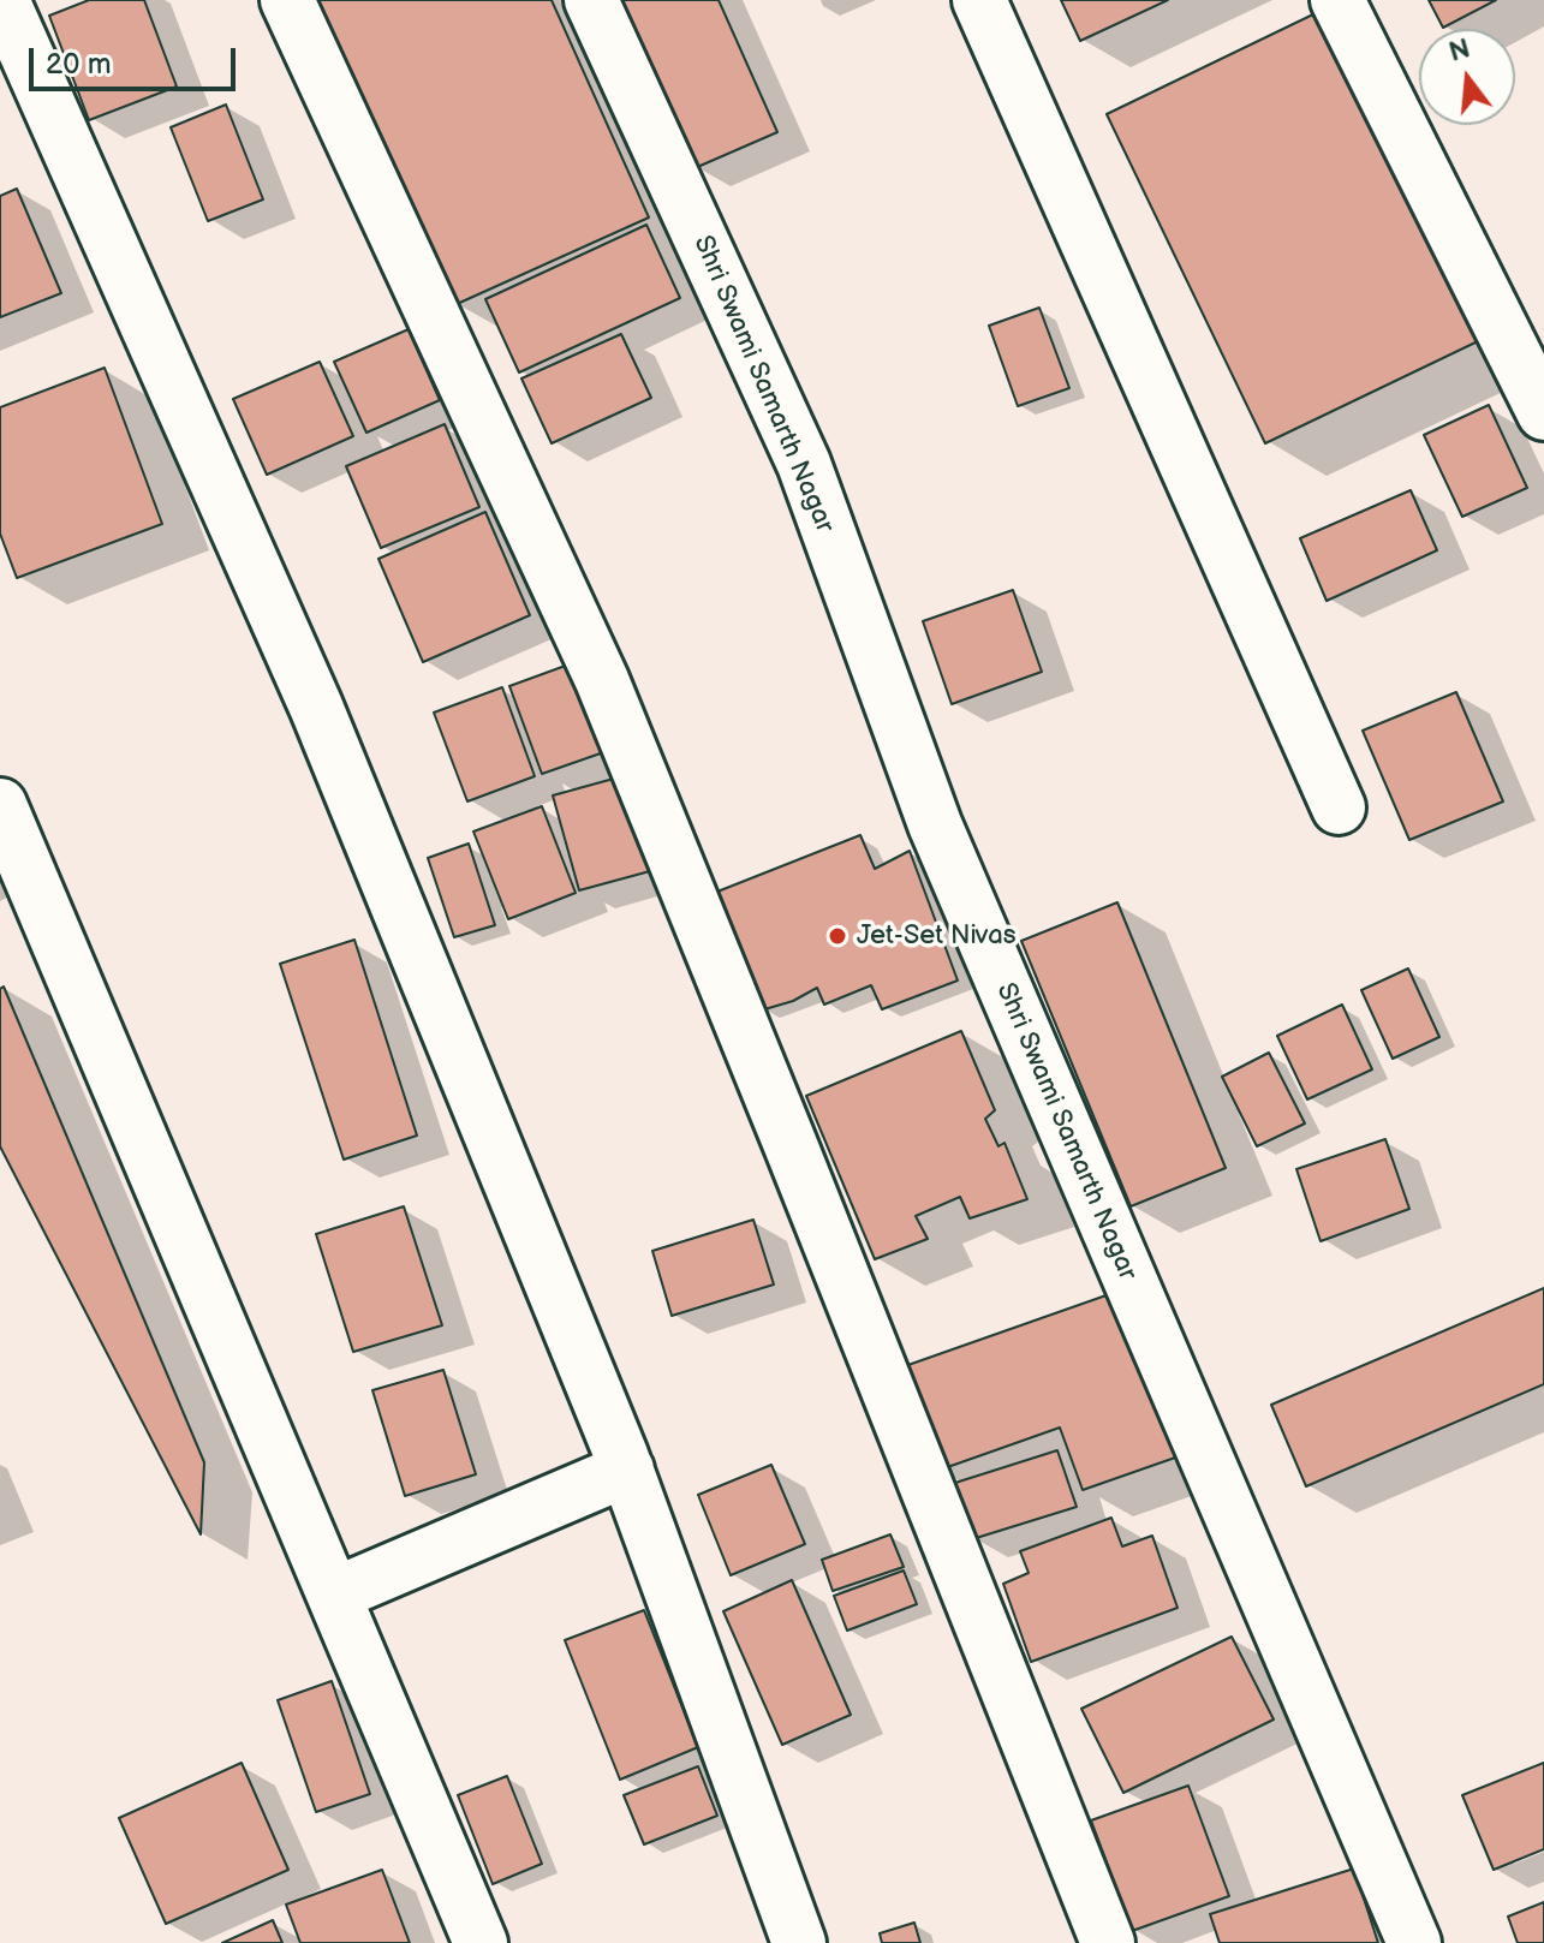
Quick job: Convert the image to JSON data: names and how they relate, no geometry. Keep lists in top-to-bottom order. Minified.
{"streets":{"street":["Shri Swami Samarth Nagar"]},"places":["Jet-Set Nivas"],"scale_bar":"20 m","north":"top"}
